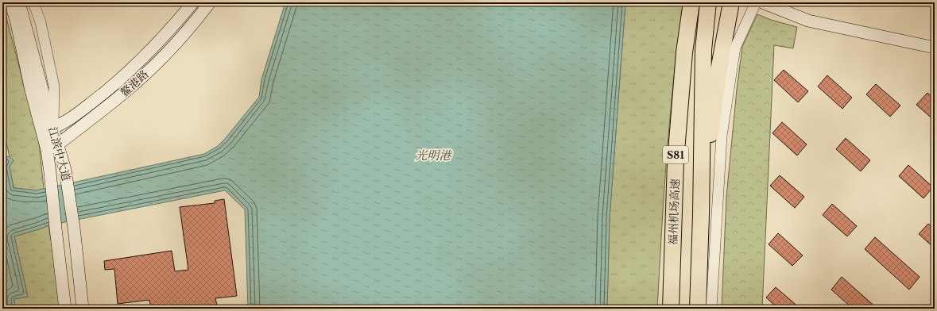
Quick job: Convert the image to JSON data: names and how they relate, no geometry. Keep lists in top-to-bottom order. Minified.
{"streets":{"highway":["S81","福州机场高速"],"main road":["鳌港路","江滨中大道"]},"crossings":[["鳌港路","江滨中大道"]],"water":["光明港"]}
